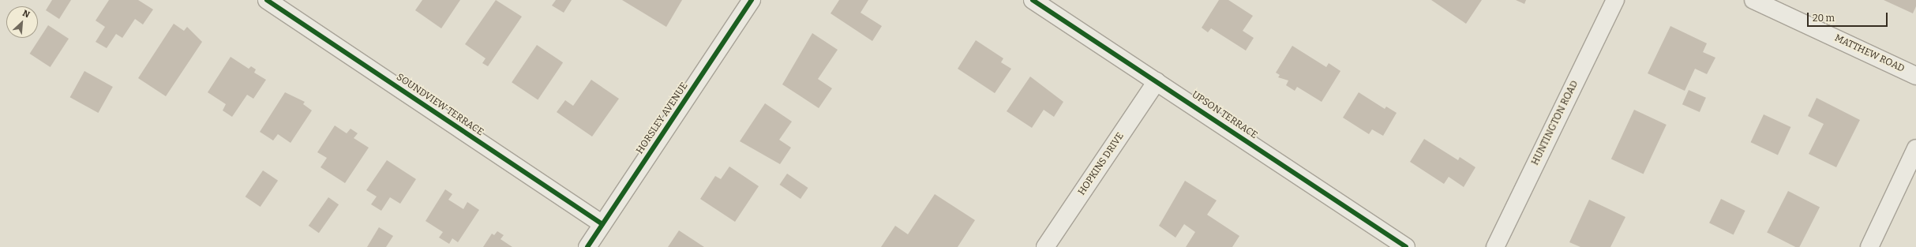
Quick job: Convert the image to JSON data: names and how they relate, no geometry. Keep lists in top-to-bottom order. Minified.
{"streets":{"street":["MATTHEW ROAD","SOUNDVIEW TERRACE","UPSON TERRACE","HORSLEY AVENUE","HUNTINGTON ROAD","HOPKINS DRIVE"]},"crossings":[["SOUNDVIEW TERRACE","HORSLEY AVENUE"],["UPSON TERRACE","HOPKINS DRIVE"]],"scale_bar":"20 m","north":"top right"}
